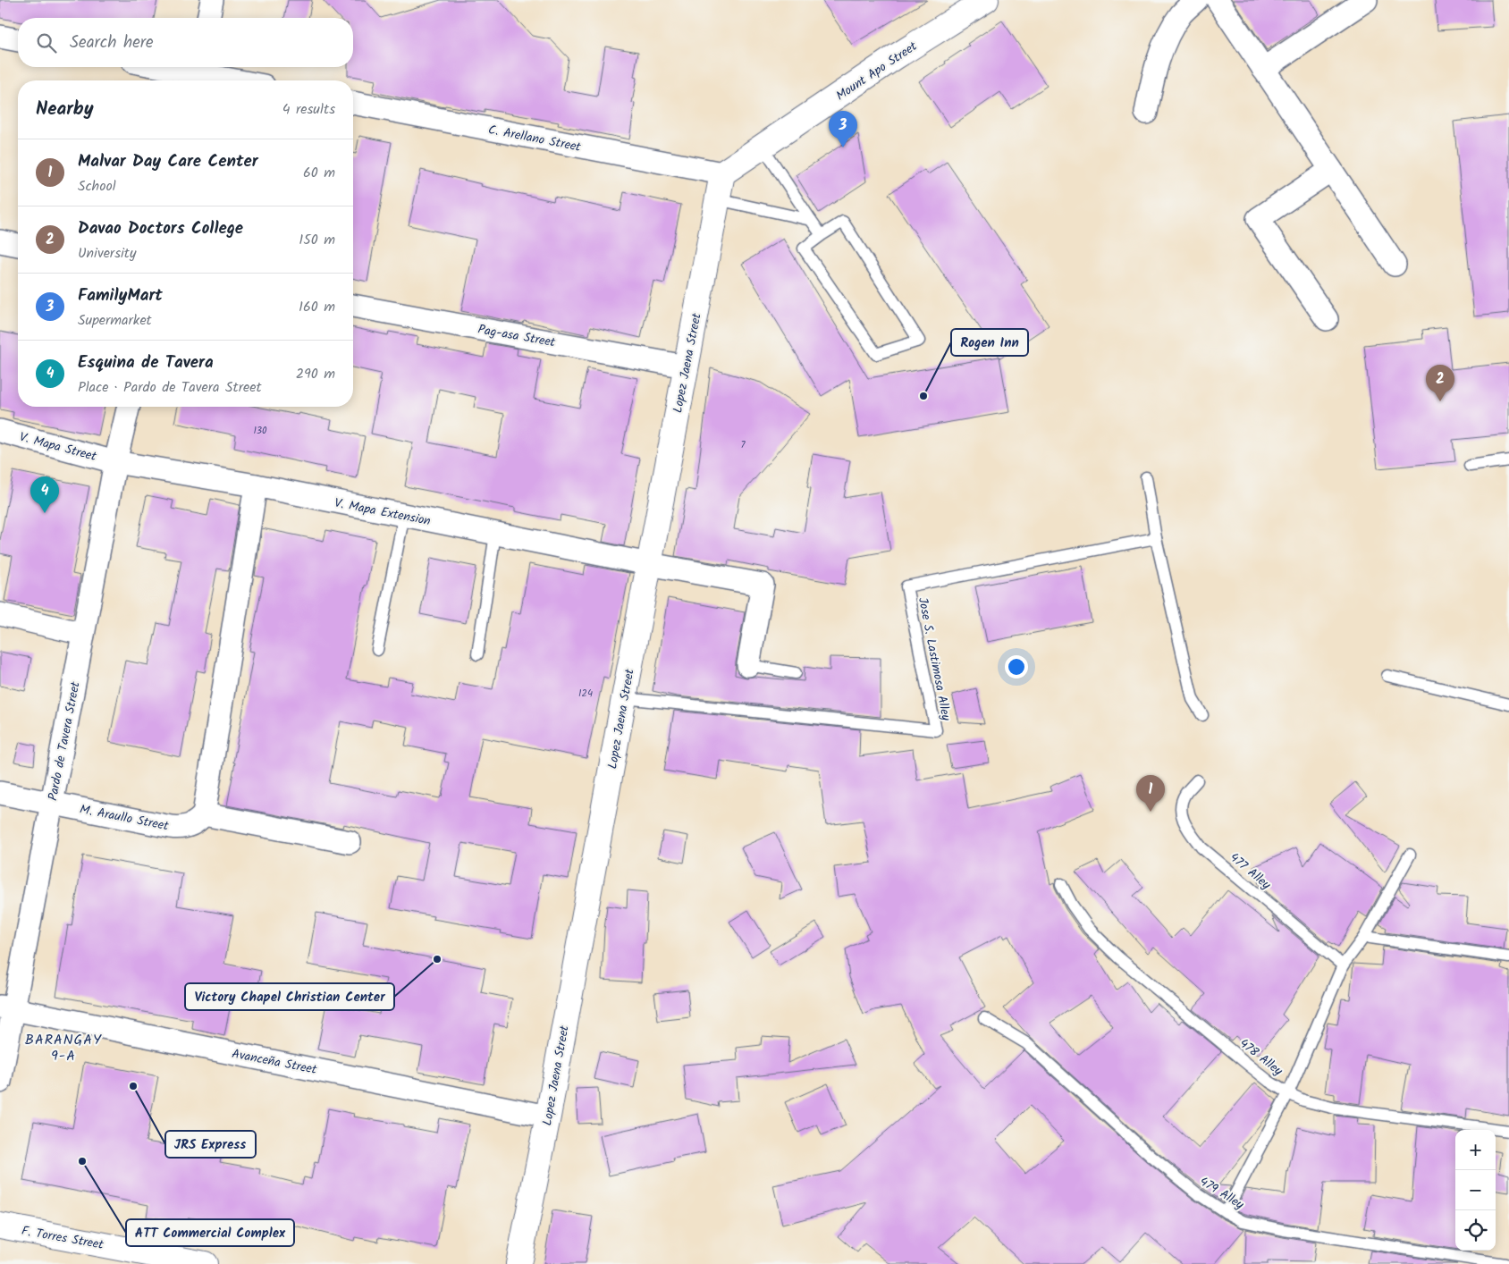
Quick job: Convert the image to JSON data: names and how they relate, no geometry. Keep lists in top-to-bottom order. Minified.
{"streets":{"street":["Mount Apo Street","C. Arellano Street","Pag-asa Street","Lopez Jaena Street","V. Mapa Street","V. Mapa Extension","Pardo de Tavera Street","M. Araullo Street","Avanceña Street","F. Torres Street"],"lane":["Jose S. Lastimosa Alley","477 Alley","478 Alley","479 Alley"]},"crossings":[["Mount Apo Street","C. Arellano Street"],["Mount Apo Street","Lopez Jaena Street"],["C. Arellano Street","Lopez Jaena Street"],["Pag-asa Street","Lopez Jaena Street"],["Lopez Jaena Street","V. Mapa Extension"],["Lopez Jaena Street","Jose S. Lastimosa Alley"],["Lopez Jaena Street","Avanceña Street"],["V. Mapa Street","V. Mapa Extension"],["V. Mapa Street","Pardo de Tavera Street"],["V. Mapa Extension","Pardo de Tavera Street"],["Pardo de Tavera Street","M. Araullo Street"],["Pardo de Tavera Street","Avanceña Street"]],"districts":["BARANGAY 9-A"],"places":["Rogen Inn","Victory Chapel Christian Center","JRS Express","ATT Commercial Complex"],"house_numbers":["130","7","124"],"page":{"search":"Search here","heading":["Nearby","4 results"],"pins":["3","2","4","1"],"list":[{"mark":"1","name":"Malvar Day Care Center","note":"School","value":"60 m"},{"mark":"2","name":"Davao Doctors College","note":"University","value":"150 m"},{"mark":"3","name":"FamilyMart","note":"Supermarket","value":"160 m"},{"mark":"4","name":"Esquina de Tavera","note":"Place · Pardo de Tavera Street","value":"290 m"}],"map_buttons":["+","−"]}}
